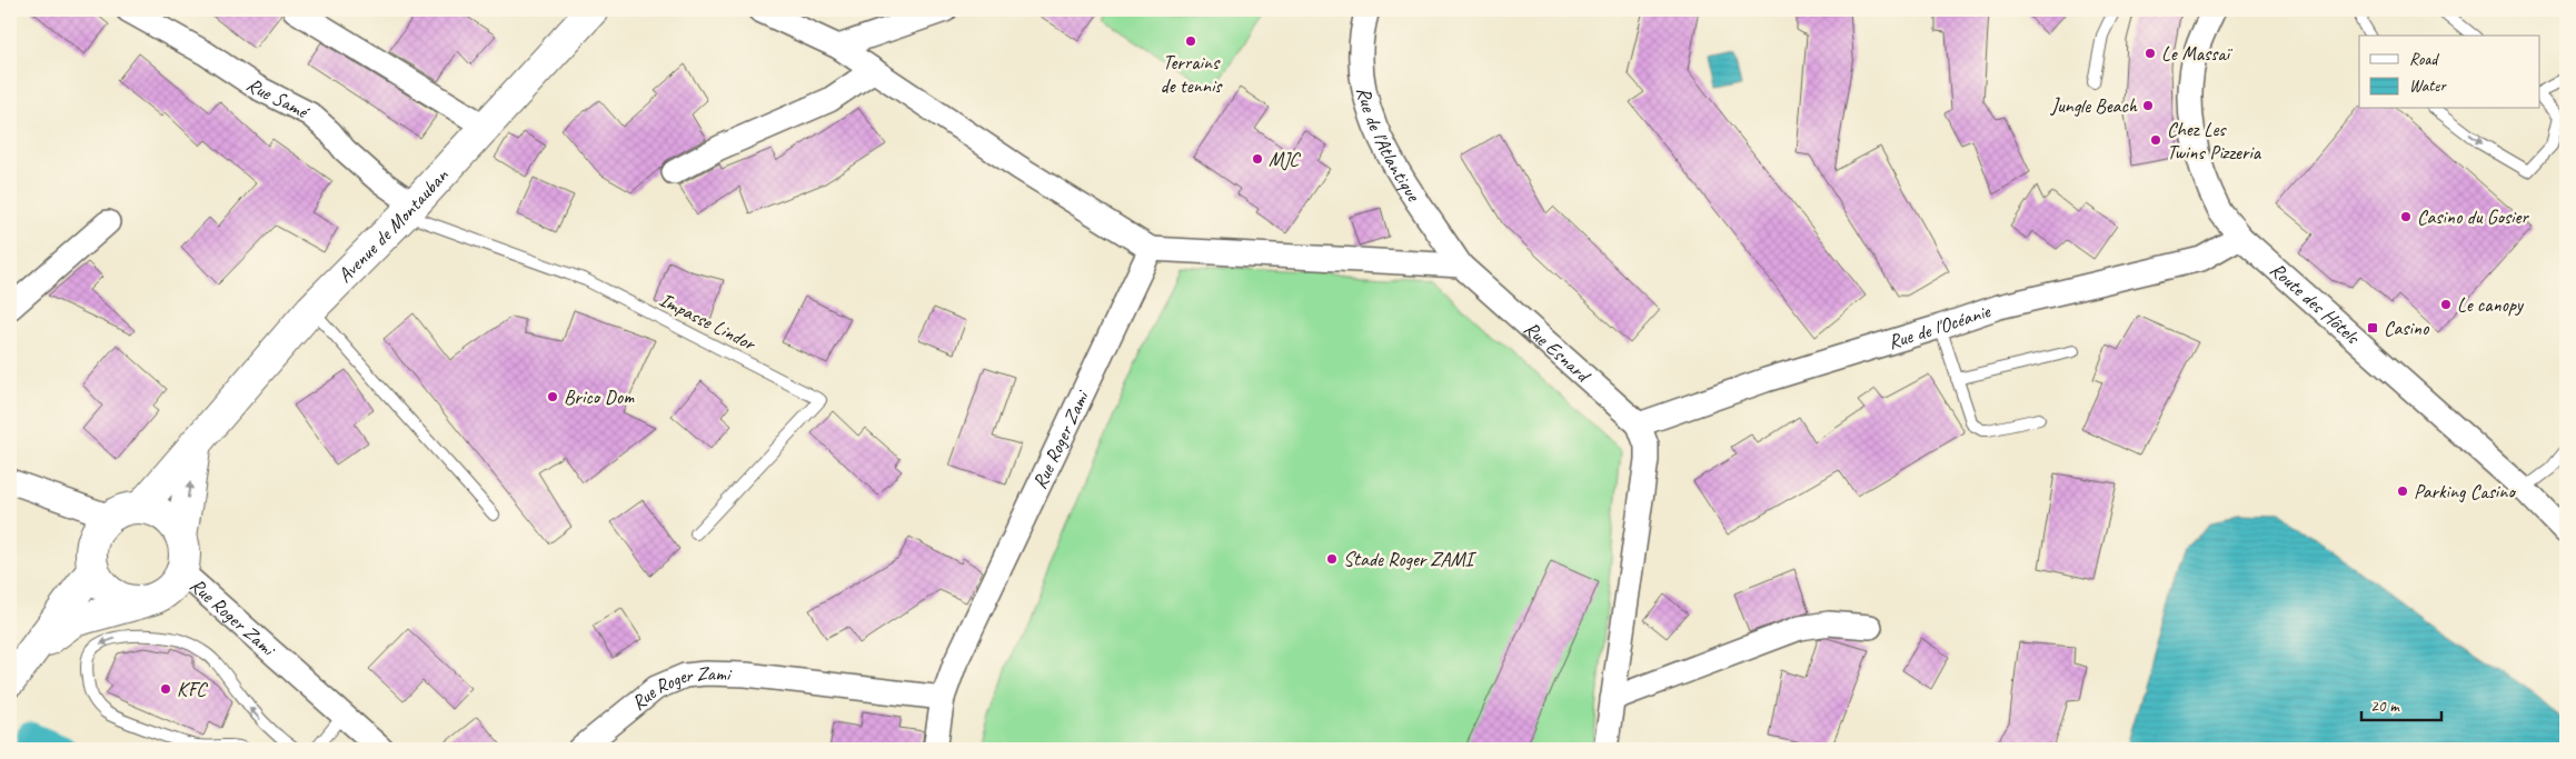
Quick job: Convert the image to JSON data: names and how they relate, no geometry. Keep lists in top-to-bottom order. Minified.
{"streets":{"main road":["Avenue de Montauban"],"street":["Rue Samé","Rue de l'Atlantique","Route des Hôtels","Rue de l'Océanie","Rue Esnard","Rue Roger Zami"],"lane":["Impasse Lindor"]},"crossings":[["Rue Samé","Avenue de Montauban"],["Rue Samé","Impasse Lindor"],["Rue de l'Atlantique","Rue Esnard"],["Avenue de Montauban","Impasse Lindor"],["Avenue de Montauban","Rue Roger Zami"],["Route des Hôtels","Rue de l'Océanie"],["Rue de l'Océanie","Rue Esnard"]],"places":{"other":["Terrains de tennis","Le Massaï","Jungle Beach","Chez Les Twins Pizzeria","MJC","Casino du Gosier","Le canopy","Brico Dom","Parking Casino","Stade Roger ZAMI","KFC"],"transit":["Casino"]},"legend":["Road","Water"],"scale_bar":"20 m"}
